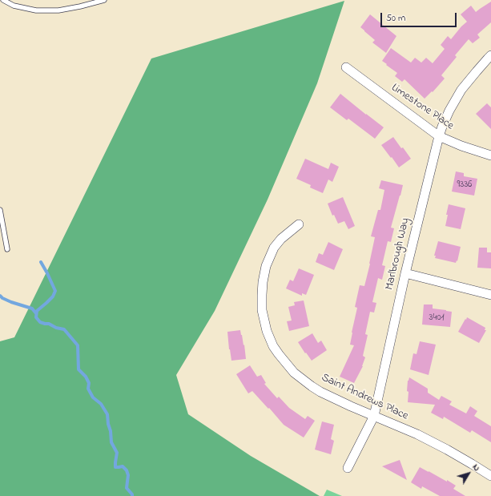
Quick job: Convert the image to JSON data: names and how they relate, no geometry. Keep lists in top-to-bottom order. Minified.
{"streets":{"street":["Limestone Place","Marlbrough Way","Saint Andrews Place"]},"crossings":[["Limestone Place","Marlbrough Way"],["Marlbrough Way","Saint Andrews Place"]],"house_numbers":["9336","3401"],"scale_bar":"50 m","north":"top right"}
